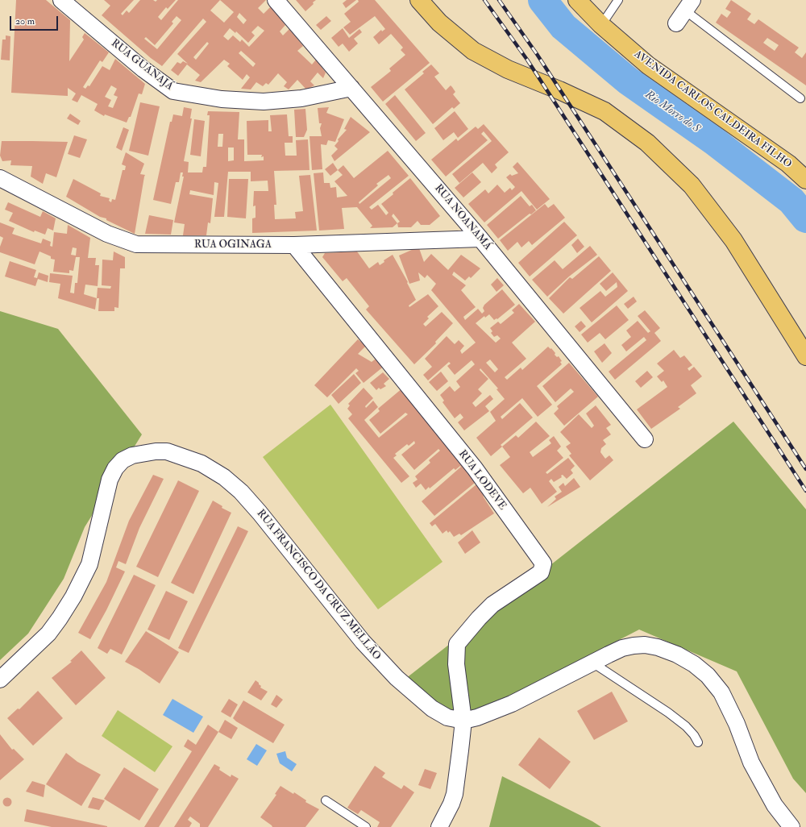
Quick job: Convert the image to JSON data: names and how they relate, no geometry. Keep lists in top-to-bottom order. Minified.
{"streets":{"main road":["AVENIDA CARLOS CALDEIRA FILHO"],"street":["RUA GUANAJÁ","RUA NOANAMÁ","RUA OGINAGA","RUA LODEVE","RUA FRANCISCO DA CRUZ MELLÃO"]},"crossings":[["RUA GUANAJÁ","RUA NOANAMÁ"],["RUA NOANAMÁ","RUA OGINAGA"],["RUA OGINAGA","RUA LODEVE"],["RUA LODEVE","RUA FRANCISCO DA CRUZ MELLÃO"]],"water":["Rio Morro do S"],"scale_bar":"20 m"}
